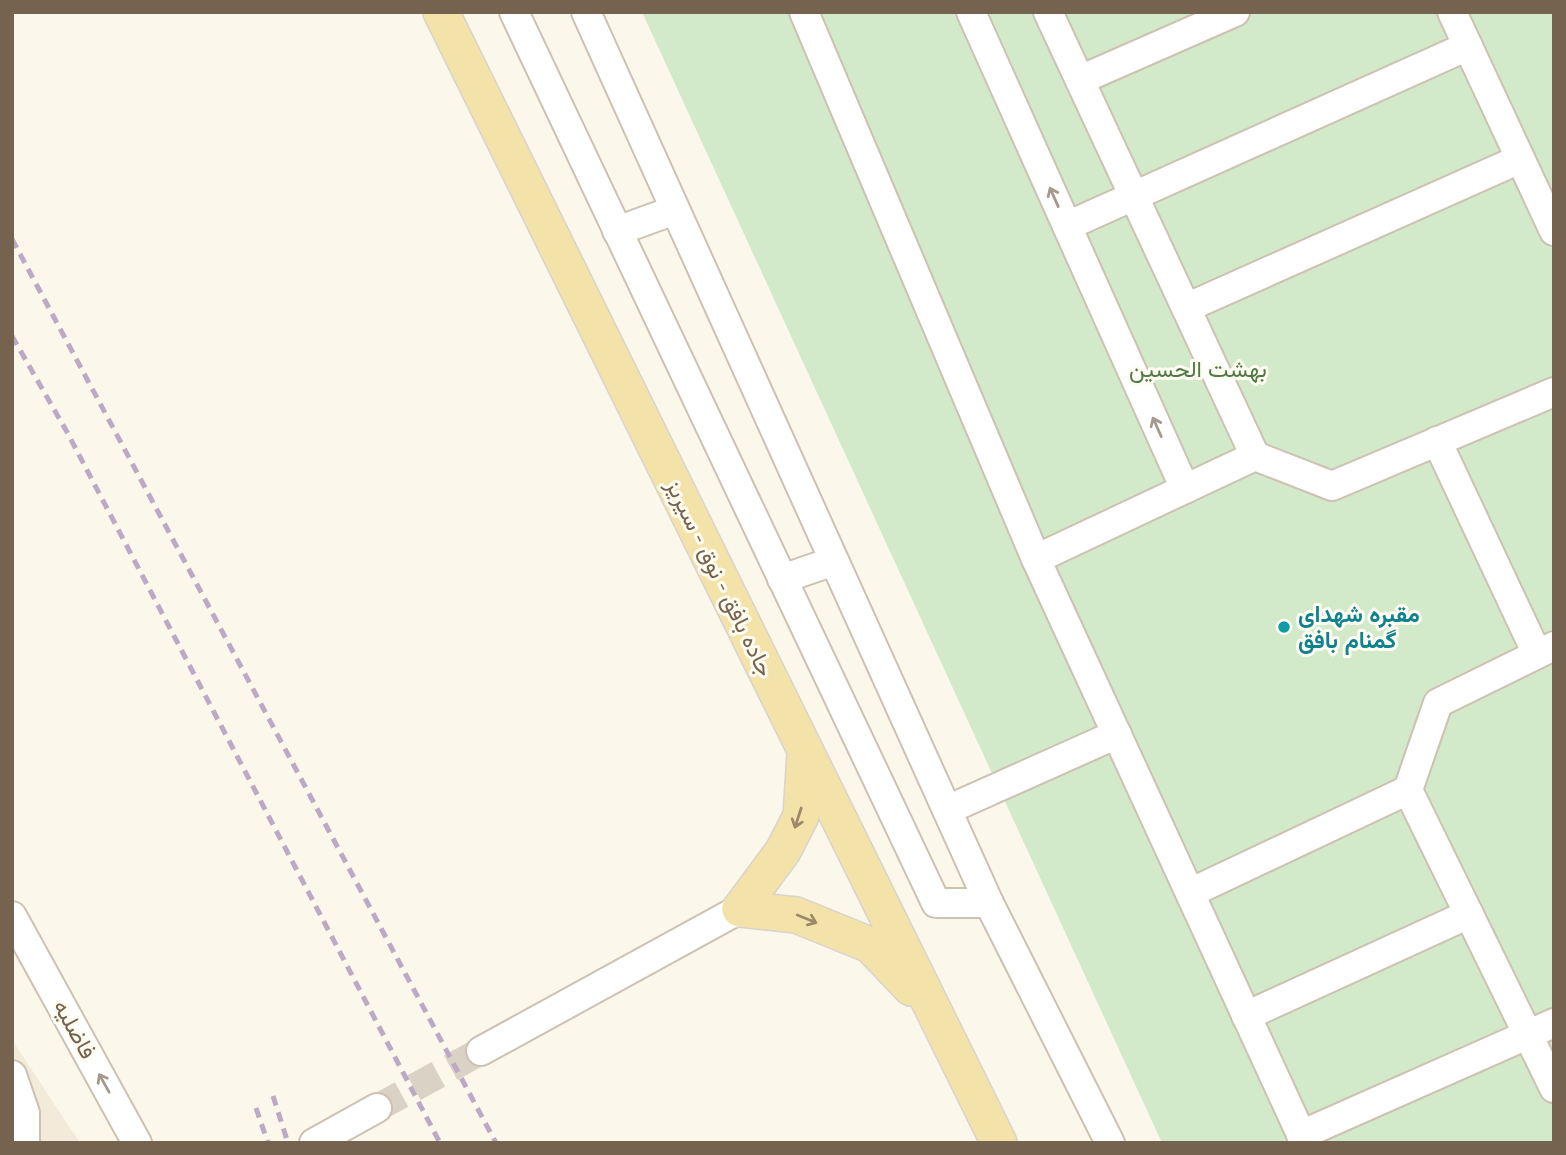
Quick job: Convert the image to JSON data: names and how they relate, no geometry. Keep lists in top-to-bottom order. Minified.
{"streets":{"main road":["جاده بافق - نوق - سیریز"],"street":["فاضلیه"]},"one_way":["فاضلیه"],"parks":["بهشت الحسین"],"places":["مقبره شهدای گمنام بافق"]}
